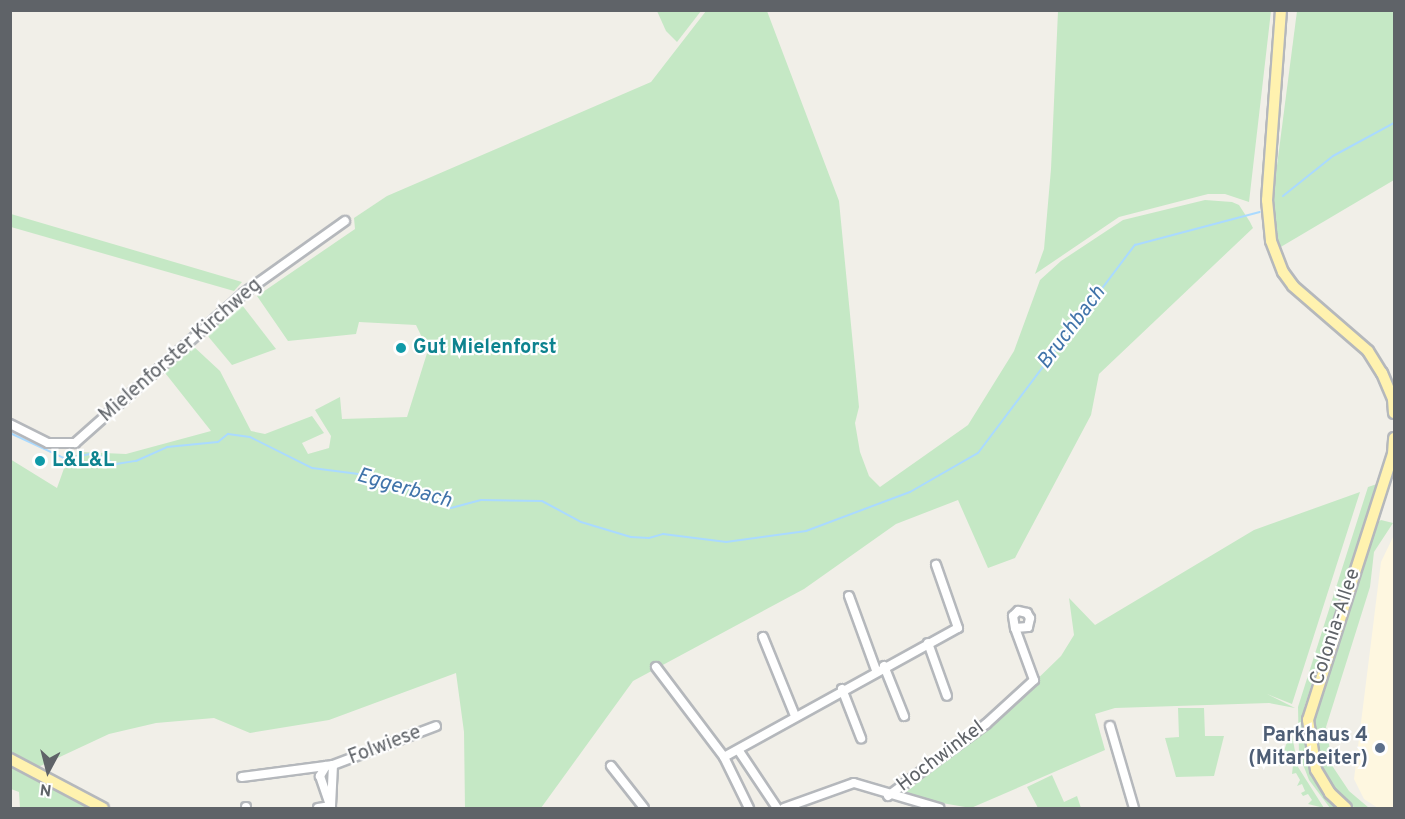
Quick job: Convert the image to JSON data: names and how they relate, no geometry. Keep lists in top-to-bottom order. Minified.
{"streets":{"main road":["Colonia-Allee"],"street":["Mielenforster Kirchweg","Folwiese","Hochwinkel"]},"water":["Bruchbach","Eggerbach"],"places":["Gut Mielenforst","L&L&L","Parkhaus 4 (Mitarbeiter)"],"north":"bottom"}
